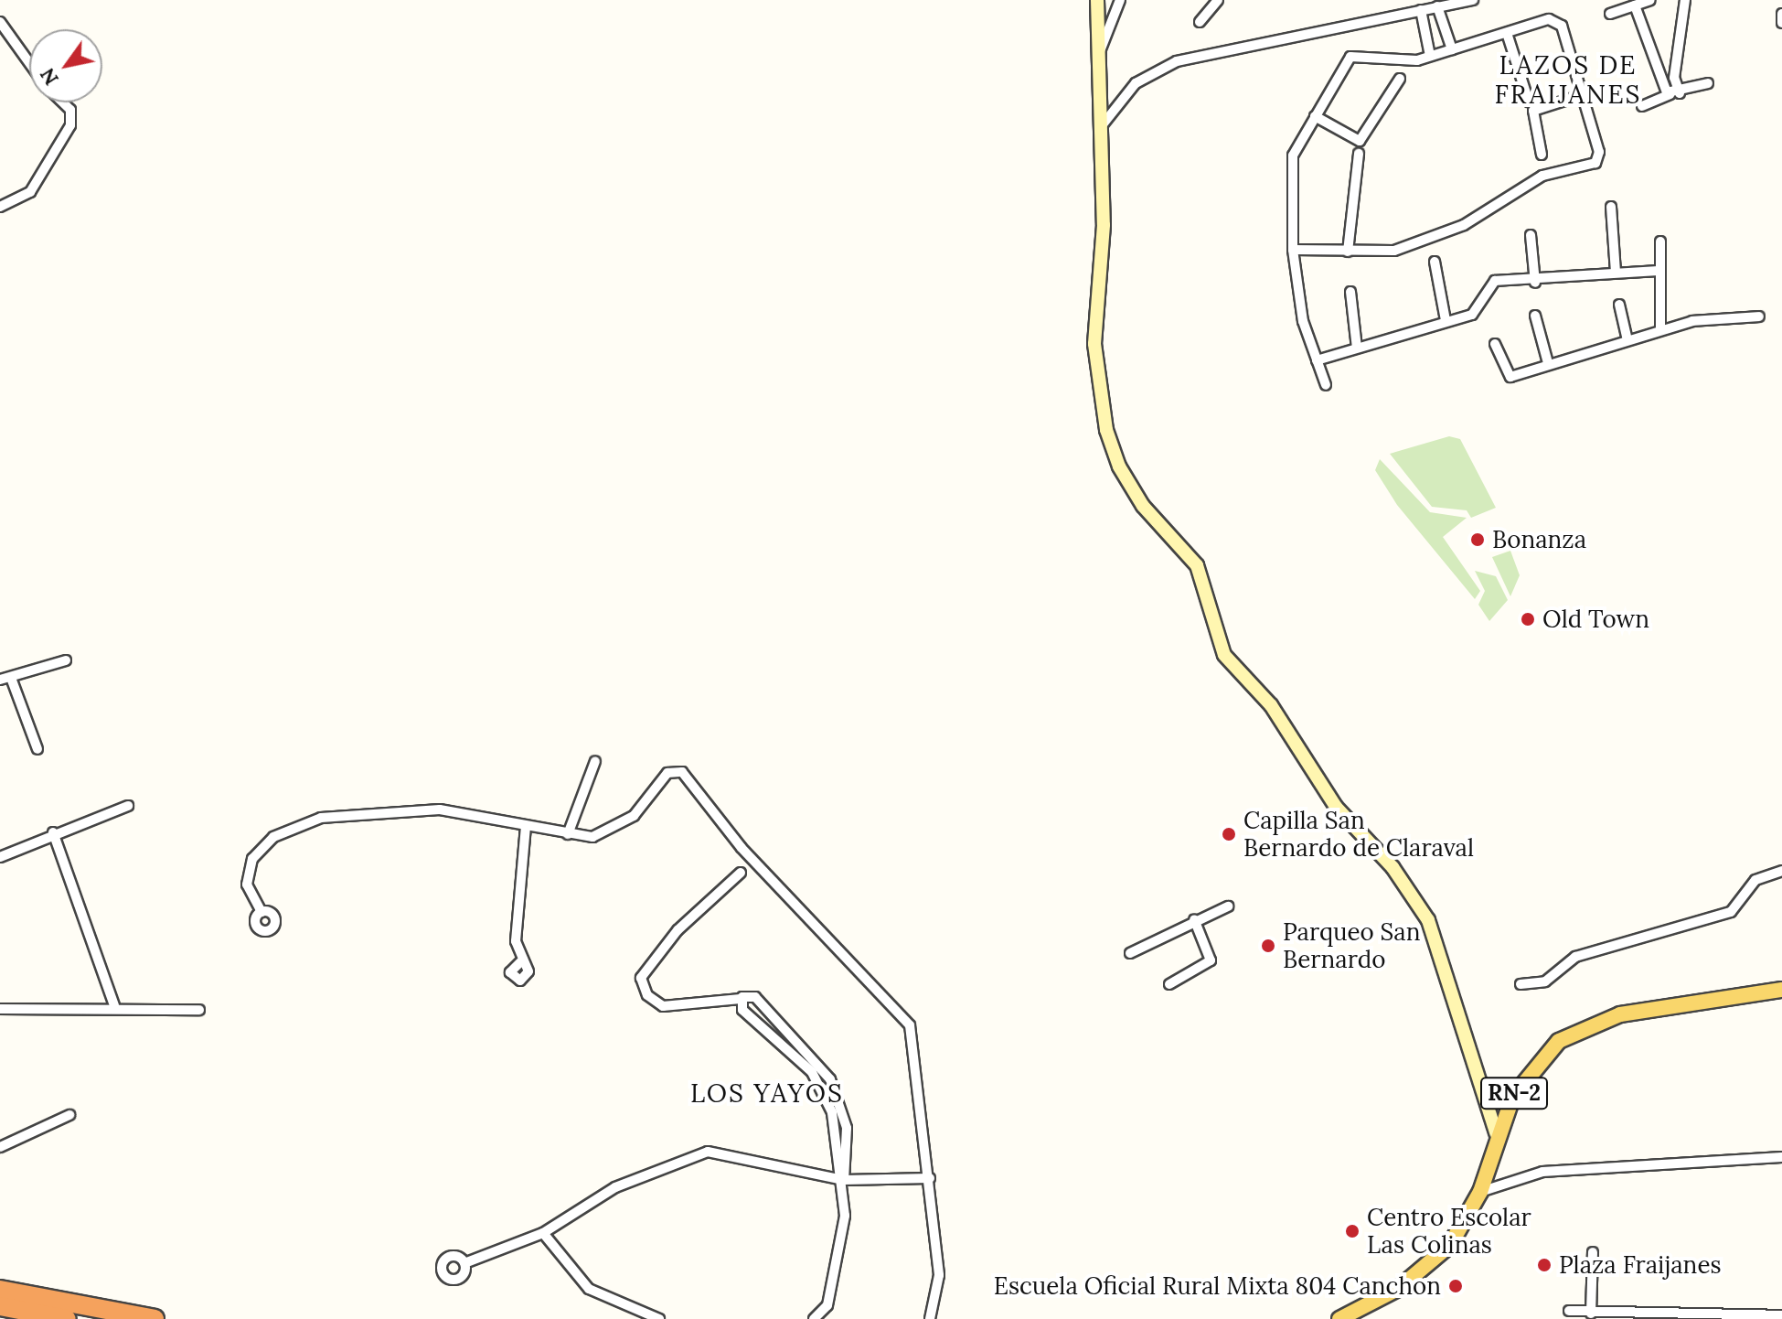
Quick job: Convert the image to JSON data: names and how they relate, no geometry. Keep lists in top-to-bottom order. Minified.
{"streets":{"main road":["RN-2"]},"districts":["LAZOS DE FRAIJANES","LOS YAYOS"],"places":["Bonanza","Old Town","Capilla San Bernardo de Claraval","Parqueo San Bernardo","Centro Escolar Las Colinas","Plaza Fraijanes","Escuela Oficial Rural Mixta 804 Canchon"],"north":"bottom left"}
